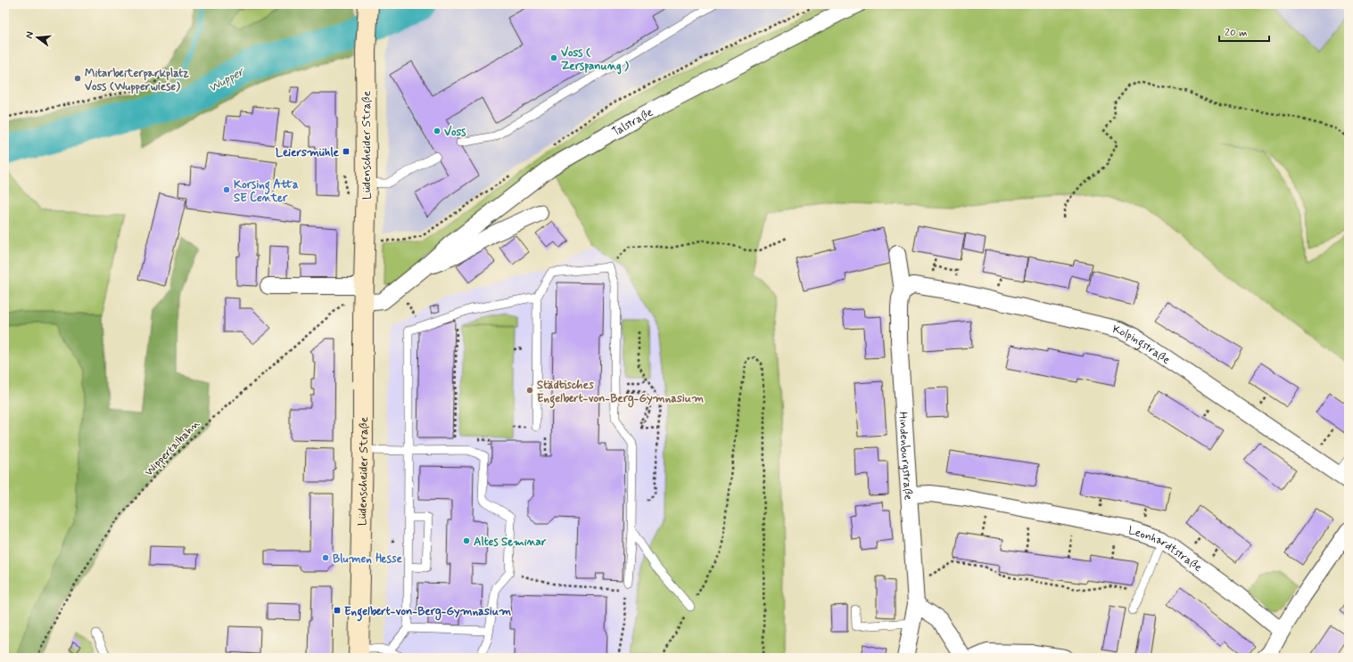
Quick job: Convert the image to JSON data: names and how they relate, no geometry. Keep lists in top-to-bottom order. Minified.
{"streets":{"main road":["Lüdenscheider Straße"],"street":["Talstraße","Kolpingstraße","Hindenburgstraße","Leonhardtstraße"],"path":["Wippertalbahn"]},"crossings":[["Talstraße","Lüdenscheider Straße"],["Talstraße","Wippertalbahn"],["Lüdenscheider Straße","Wippertalbahn"],["Kolpingstraße","Hindenburgstraße"],["Hindenburgstraße","Leonhardtstraße"]],"water":["Wupper"],"places":{"other":["Voss ( Zerspanung )","Mitarbeiterparkplatz Voss (Wupperwiese)","Voss","Korsing Atta SE Center","Städtisches Engelbert-von-Berg-Gymnasium","Altes Seminar","Blumen Hesse"],"transit":["Leiersmühle","Engelbert-von-Berg-Gymnasium"]},"scale_bar":"20 m","north":"left"}
